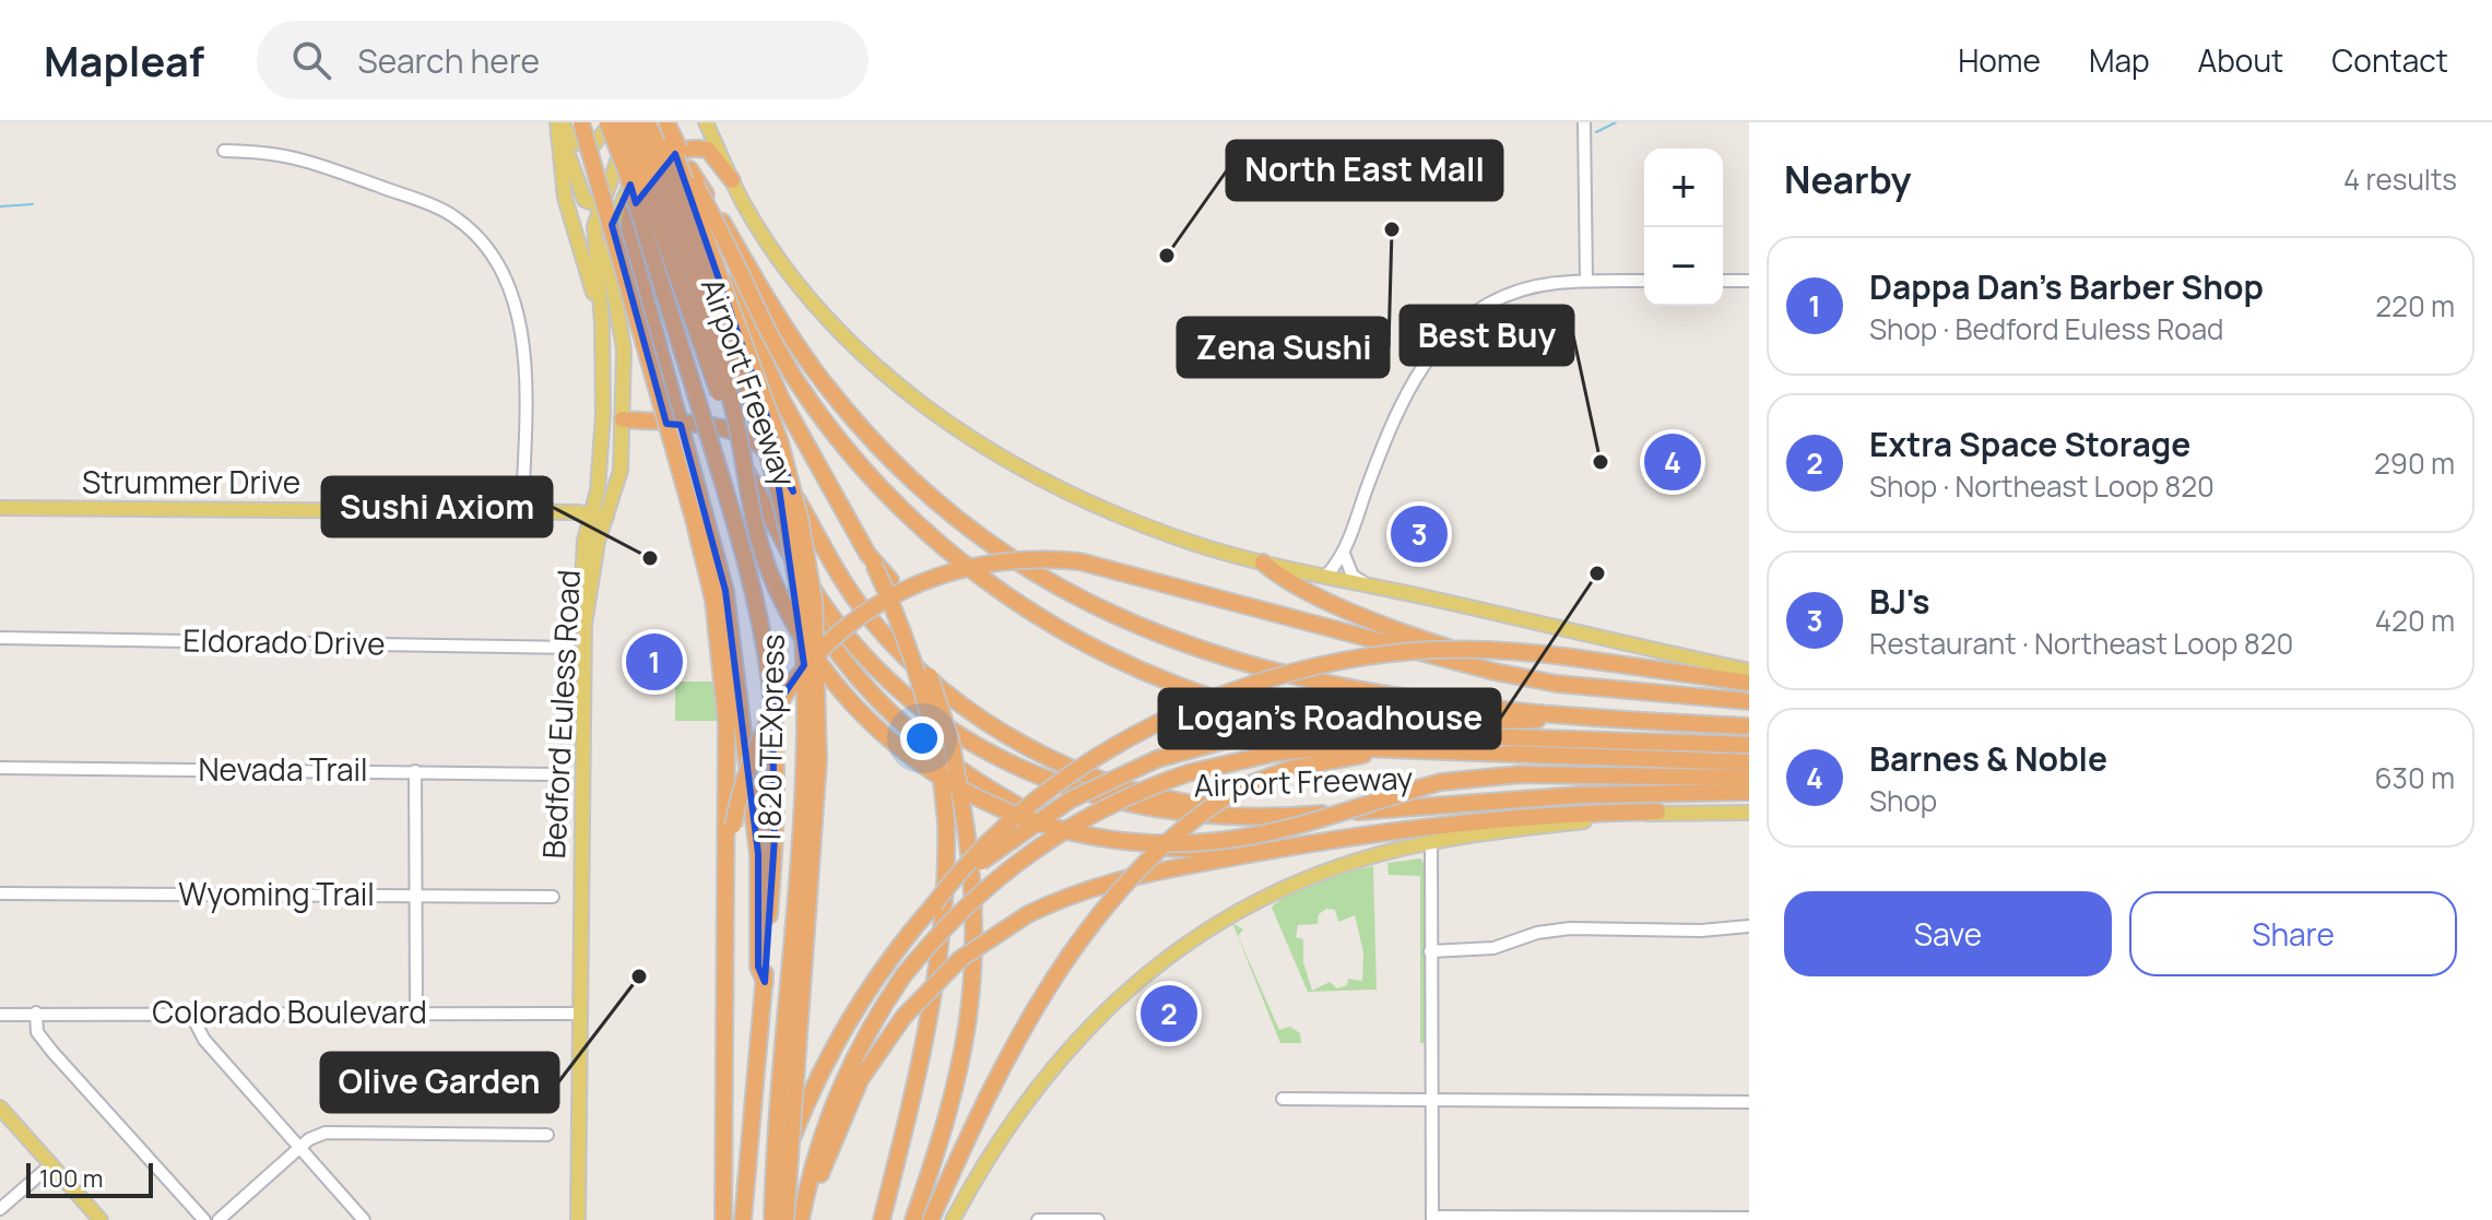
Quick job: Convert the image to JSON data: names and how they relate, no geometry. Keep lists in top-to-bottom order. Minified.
{"streets":{"highway":["Airport Freeway","I 820 TEXpress"],"main road":["Strummer Drive","Bedford Euless Road"],"street":["Eldorado Drive","Nevada Trail","Wyoming Trail","Colorado Boulevard"]},"crossings":[["Strummer Drive","Bedford Euless Road"],["Bedford Euless Road","Colorado Boulevard"]],"places":["Zena Sushi","North East Mall","Best Buy","Sushi Axiom","Logan's Roadhouse","Olive Garden"],"scale_bar":"100 m","page":{"header":"Mapleaf","search":"Search here","nav":["Home","Map","About","Contact"],"heading":["Nearby","4 results"],"map_buttons":["+","−"],"list":[{"mark":"1","name":"Dappa Dan’s Barber Shop","note":"Shop · Bedford Euless Road","value":"220 m"},{"mark":"2","name":"Extra Space Storage","note":"Shop · Northeast Loop 820","value":"290 m"},{"mark":"3","name":"BJ's","note":"Restaurant · Northeast Loop 820","value":"420 m"},{"mark":"4","name":"Barnes & Noble","note":"Shop","value":"630 m"}],"pins":["4","3","1","2"],"buttons":["Save","Share"],"scale":"100 m"}}
